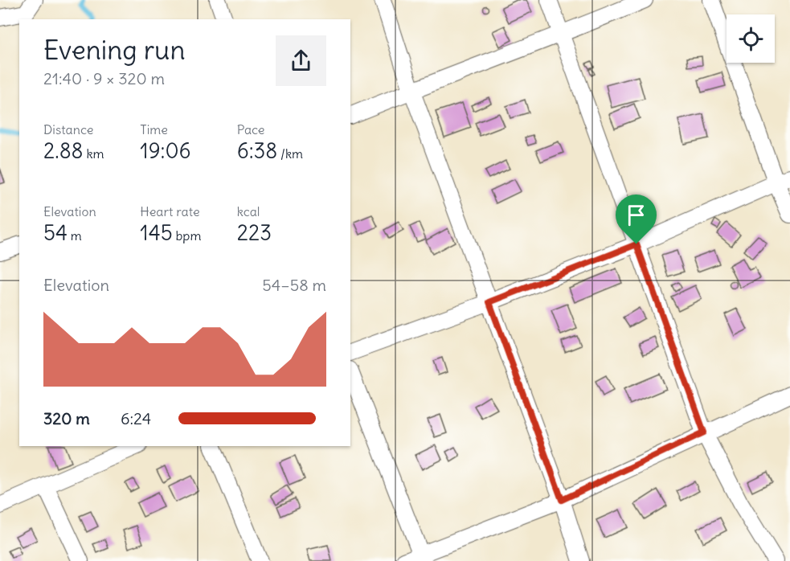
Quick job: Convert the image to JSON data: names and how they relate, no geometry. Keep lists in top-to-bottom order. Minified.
{"page":{"heading":["Evening run","21:40 · 9 × 320 m"],"stats":[["Distance","2.88 km"],["Time","19:06"],["Pace","6:38 /km"],["Elevation","54 m"],["Heart rate","145 bpm"],["kcal","223"]],"chart":["Elevation","54–58 m"],"list":[{"name":"320 m","note":"6:24"}]}}
